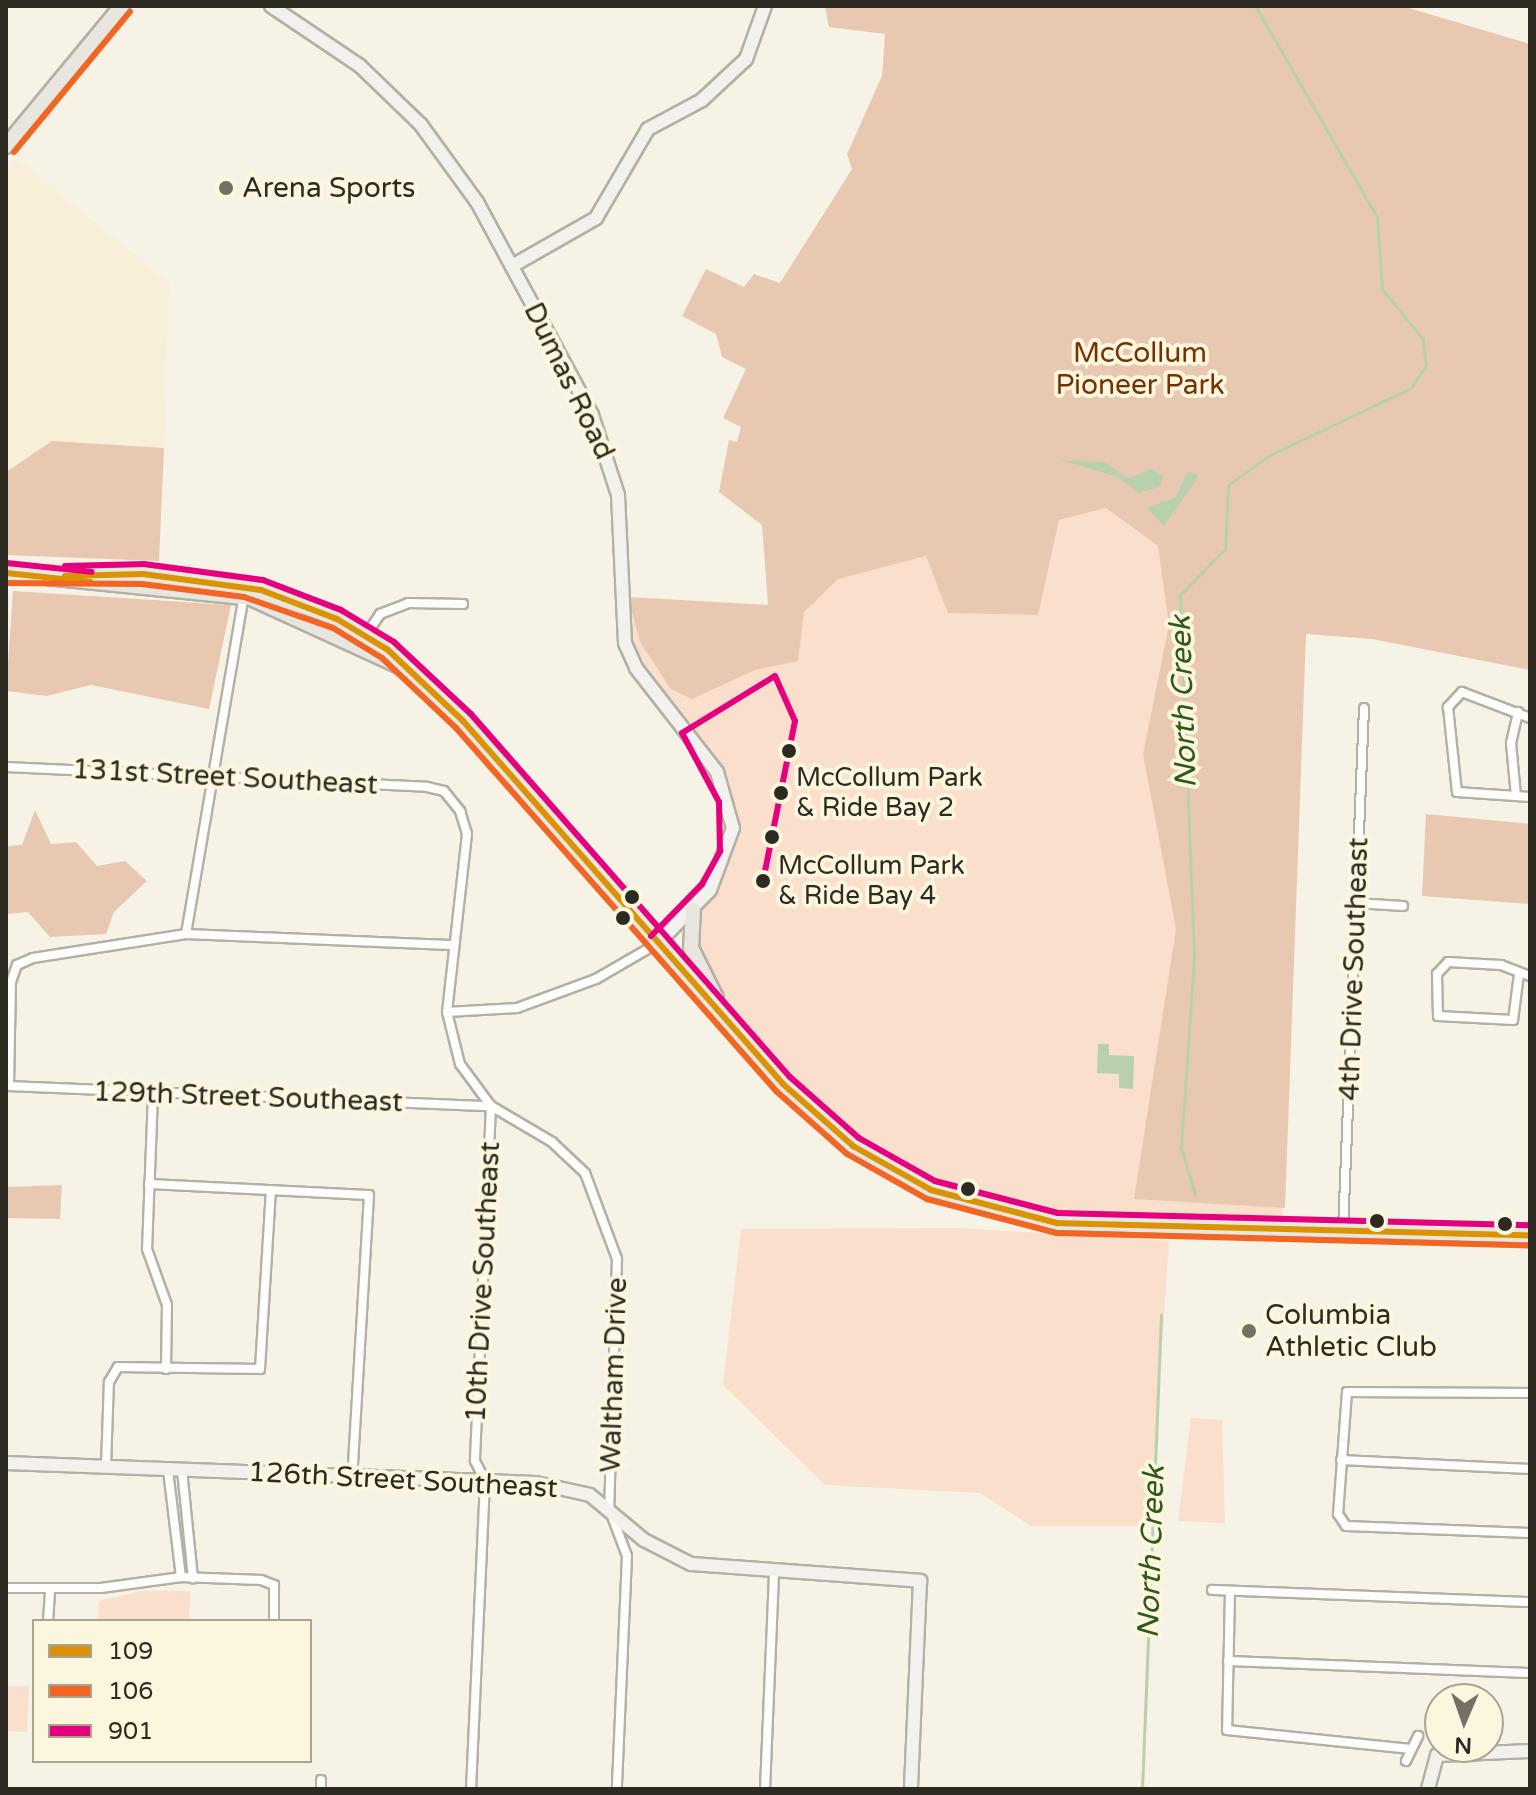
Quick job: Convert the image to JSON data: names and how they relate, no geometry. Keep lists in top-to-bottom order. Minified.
{"streets":{"street":["Dumas Road","131st Street Southeast","4th Drive Southeast","129th Street Southeast","10th Drive Southeast","Waltham Drive","126th Street Southeast"]},"crossings":[["131st Street Southeast","10th Drive Southeast"],["129th Street Southeast","10th Drive Southeast"],["129th Street Southeast","Waltham Drive"],["10th Drive Southeast","Waltham Drive"],["10th Drive Southeast","126th Street Southeast"],["Waltham Drive","126th Street Southeast"]],"water":["North Creek"],"parks":["McCollum Pioneer Park"],"places":["Arena Sports","McCollum Park & Ride Bay 2","McCollum Park & Ride Bay 4","Columbia Athletic Club"],"lines":["transit line 106","transit line 901","transit line 109"],"legend":["109","106","901"],"north":"bottom"}
